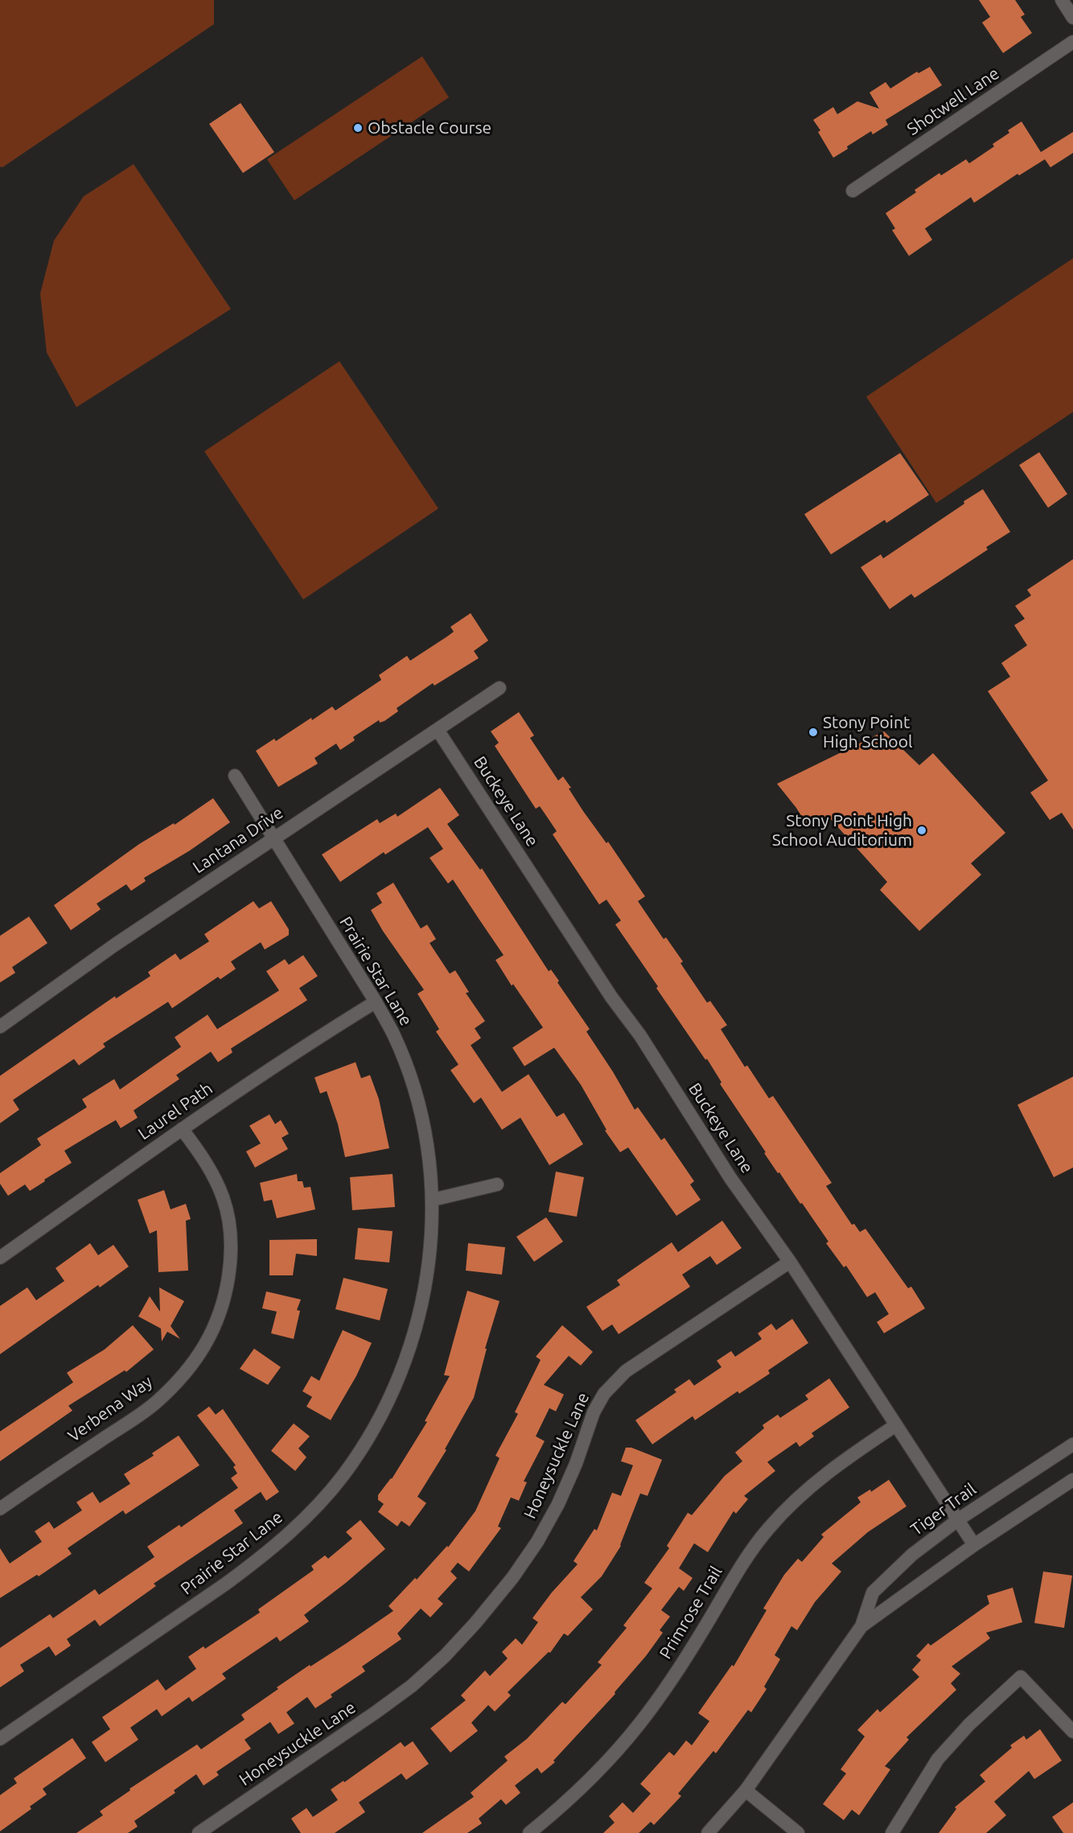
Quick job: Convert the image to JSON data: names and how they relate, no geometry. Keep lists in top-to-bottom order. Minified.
{"streets":{"street":["Shotwell Lane","Buckeye Lane","Lantana Drive","Prairie Star Lane","Laurel Path","Verbena Way","Honeysuckle Lane","Tiger Trail","Primrose Trail"]},"crossings":[["Buckeye Lane","Lantana Drive"],["Buckeye Lane","Honeysuckle Lane"],["Buckeye Lane","Tiger Trail"],["Buckeye Lane","Primrose Trail"],["Lantana Drive","Prairie Star Lane"],["Prairie Star Lane","Laurel Path"],["Laurel Path","Verbena Way"]],"places":["Obstacle Course","Stony Point High School","Stony Point High School Auditorium"]}
